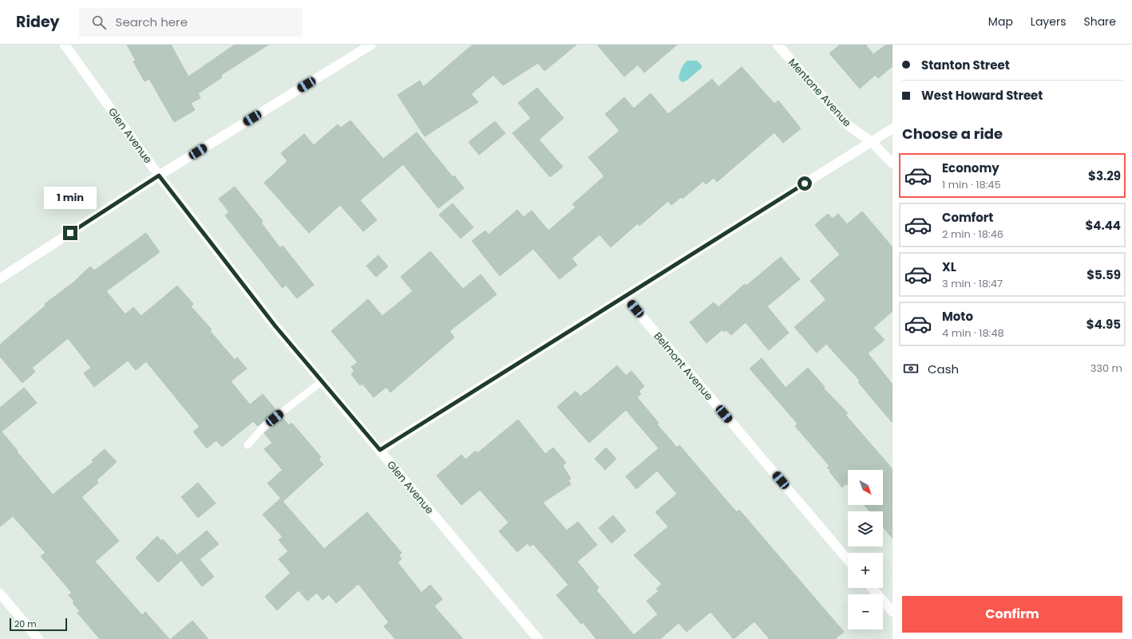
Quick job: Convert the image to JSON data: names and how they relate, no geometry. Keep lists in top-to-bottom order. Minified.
{"streets":{"street":["Mentone Avenue","Glen Avenue","Belmont Avenue"]},"scale_bar":"20 m","north":"bottom right","page":{"header":"Ridey","search":"Search here","nav":["Map","Layers","Share"],"banner":["Stanton Street","West Howard Street"],"heading":"Choose a ride","list":[{"name":"Economy","note":"1 min · 18:45","value":"$3.29"},{"name":"Comfort","note":"2 min · 18:46","value":"$4.44"},{"name":"XL","note":"3 min · 18:47","value":"$5.59"},{"name":"Moto","note":"4 min · 18:48","value":"$4.95"}],"bubble":"1 min","pay":["Cash","330 m"],"map_buttons":["+","−"],"buttons":"Confirm","scale":"20 m"}}
